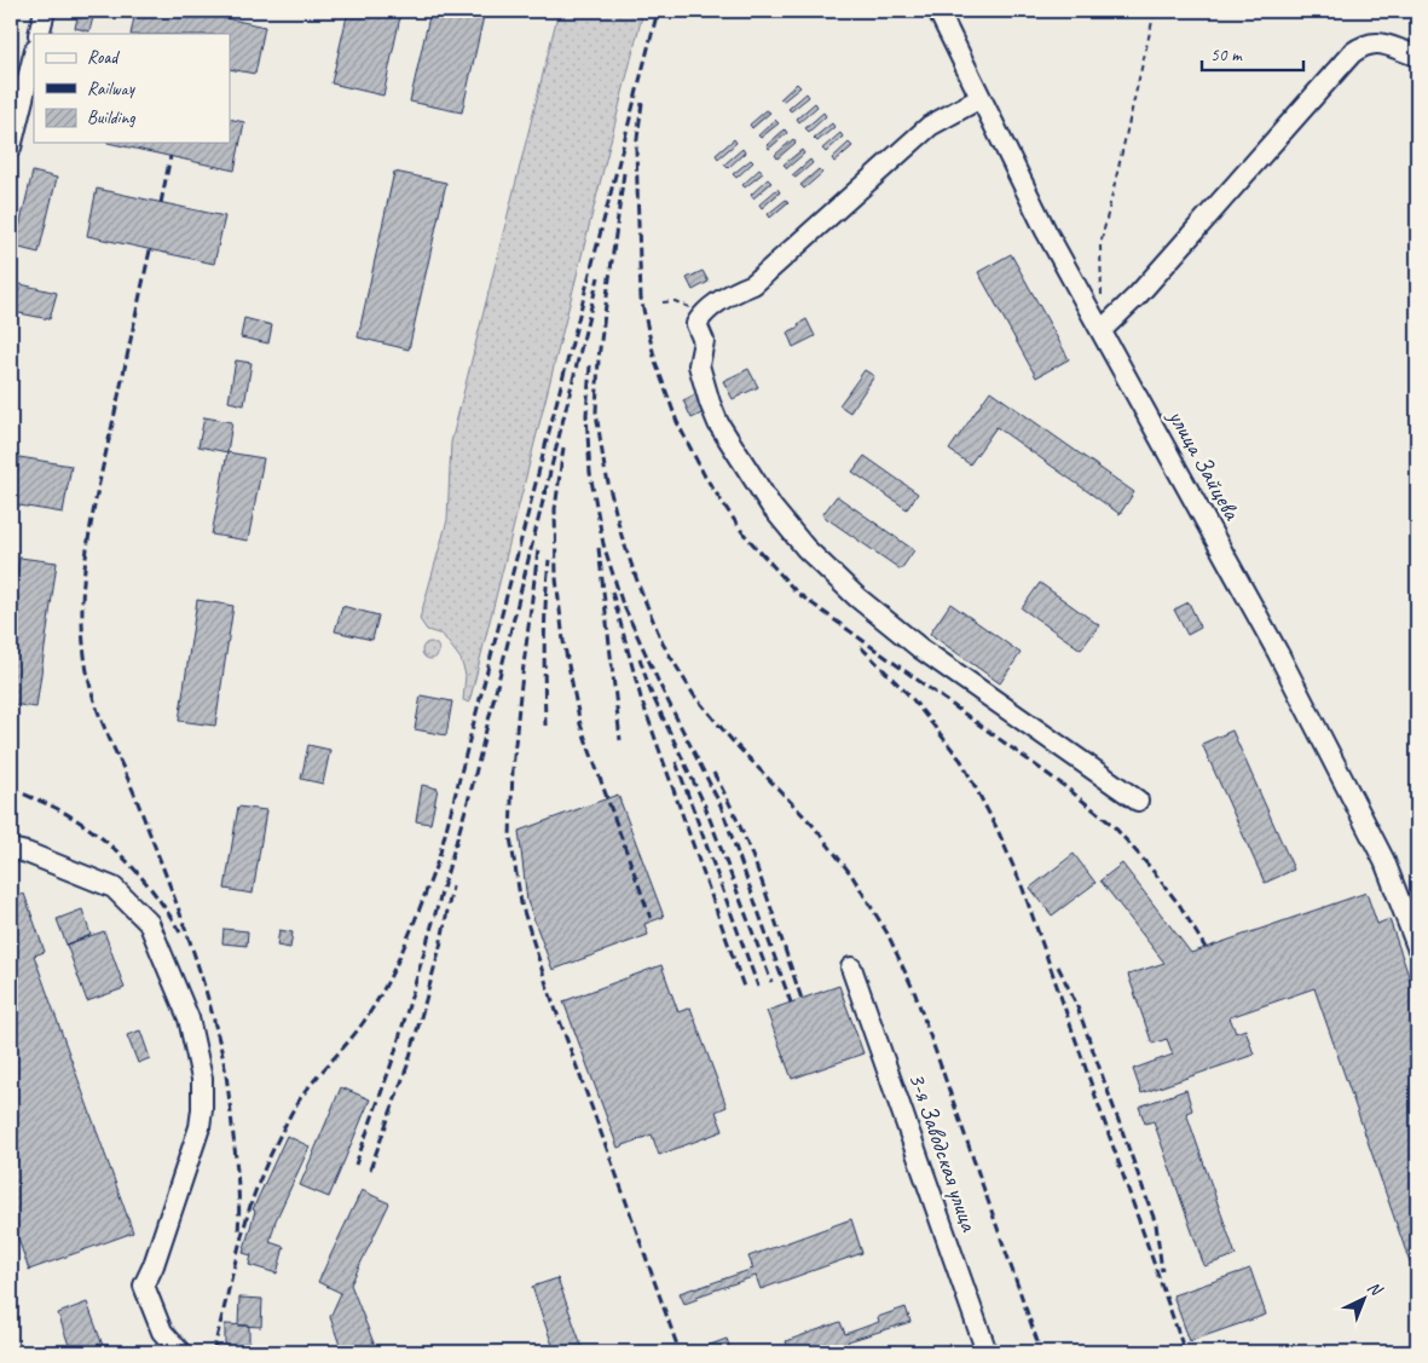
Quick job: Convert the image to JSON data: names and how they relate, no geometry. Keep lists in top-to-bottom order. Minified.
{"streets":{"street":["улица Зайцева","3-я Заводская улица"]},"legend":["Road","Railway","Building"],"scale_bar":"50 m","north":"top right"}
